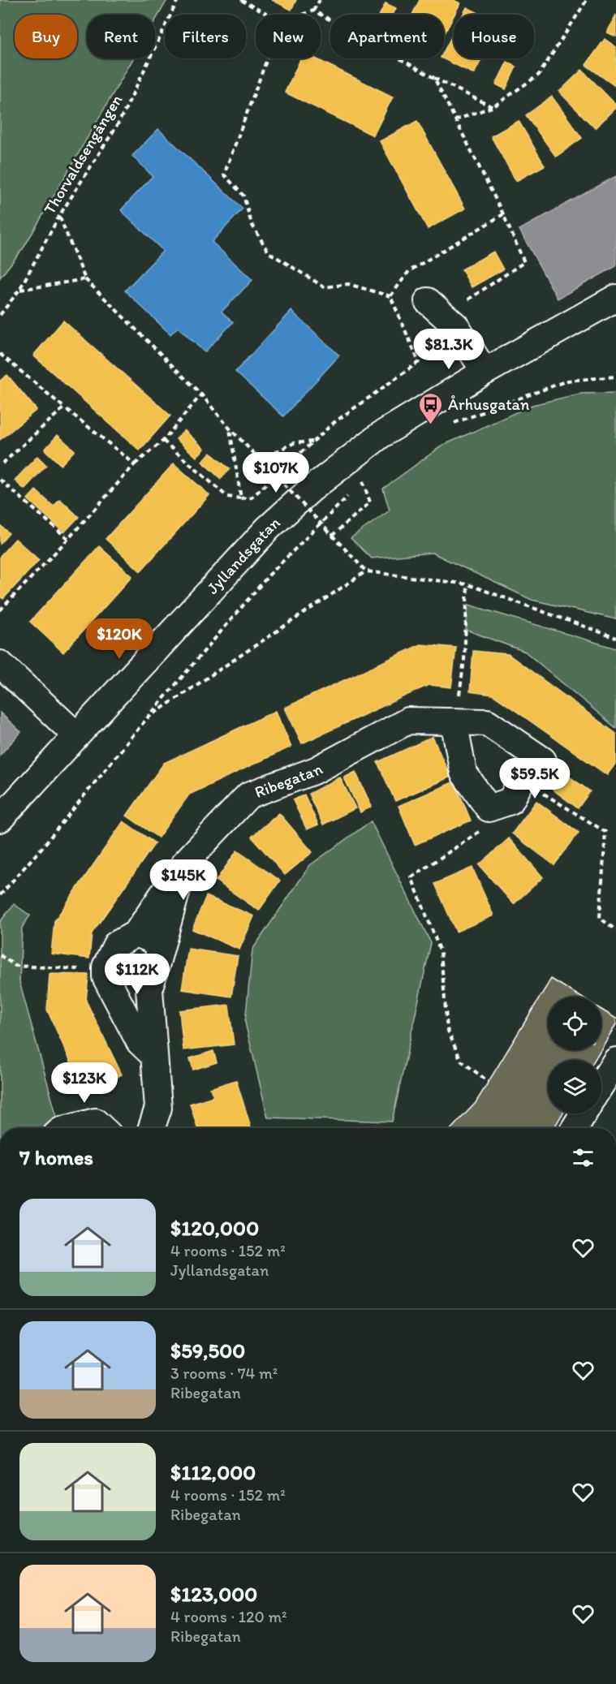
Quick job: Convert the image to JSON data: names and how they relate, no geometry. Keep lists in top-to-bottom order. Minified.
{"streets":{"street":["Jyllandsgatan","Ribegatan"],"path":["Thorvaldsengången"]},"places":{"bus stop":["Århusgatan"]},"page":{"chip":["Buy","Rent","Filters","New","Apartment","House"],"price":["$81.3K","$107K","$120K","$59.5K","$145K","$112K","$123K"],"heading":"7 homes","list":[{"name":"$120,000","note":"4 rooms · 152 m² · Jyllandsgatan"},{"name":"$59,500","note":"3 rooms · 74 m² · Ribegatan"},{"name":"$112,000","note":"4 rooms · 152 m² · Ribegatan"},{"name":"$123,000","note":"4 rooms · 120 m² · Ribegatan"}]}}
